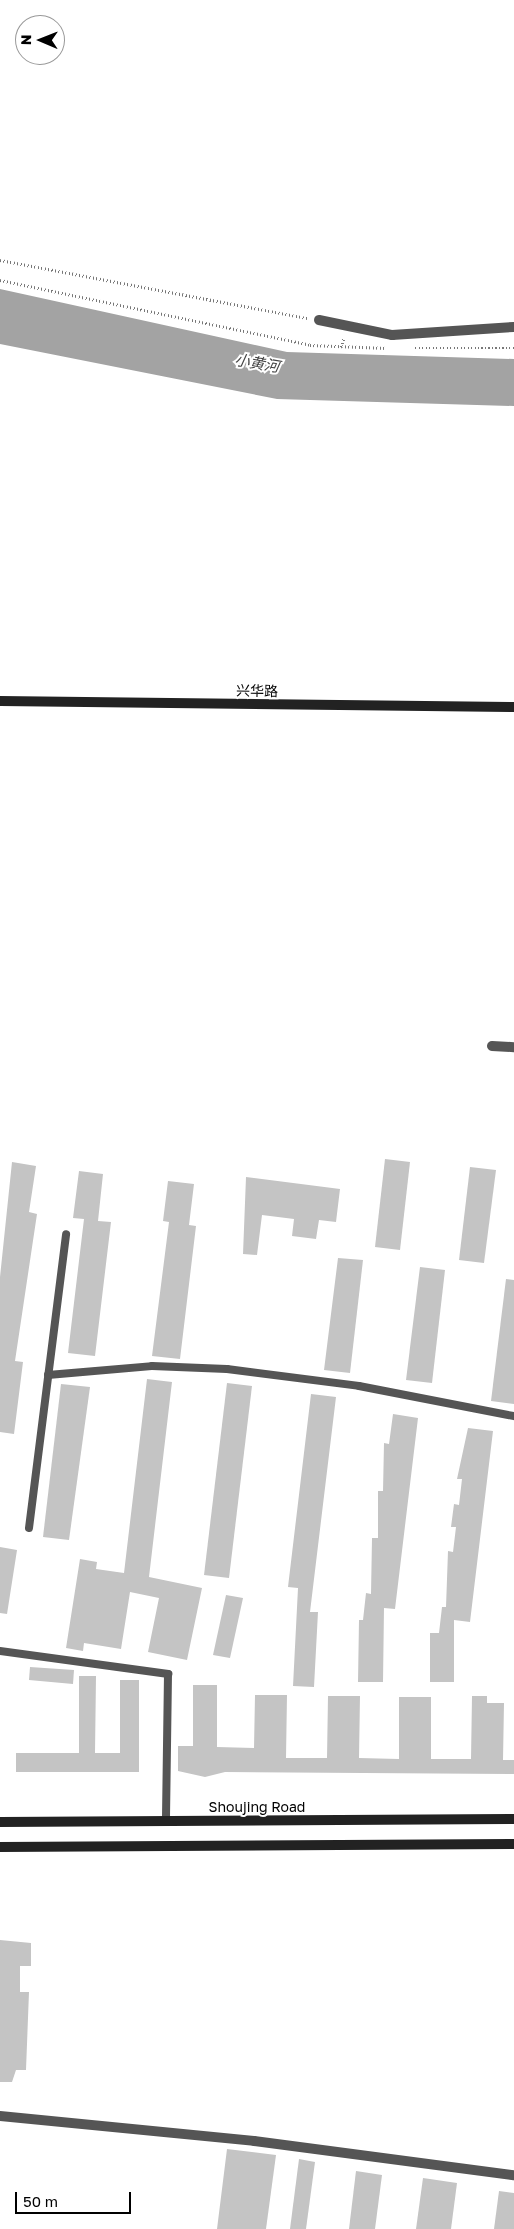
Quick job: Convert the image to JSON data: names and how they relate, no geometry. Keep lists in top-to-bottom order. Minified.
{"streets":{"main road":["兴华路","Shoujing Road"]},"water":["小黄河"],"scale_bar":"50 m","north":"left"}
